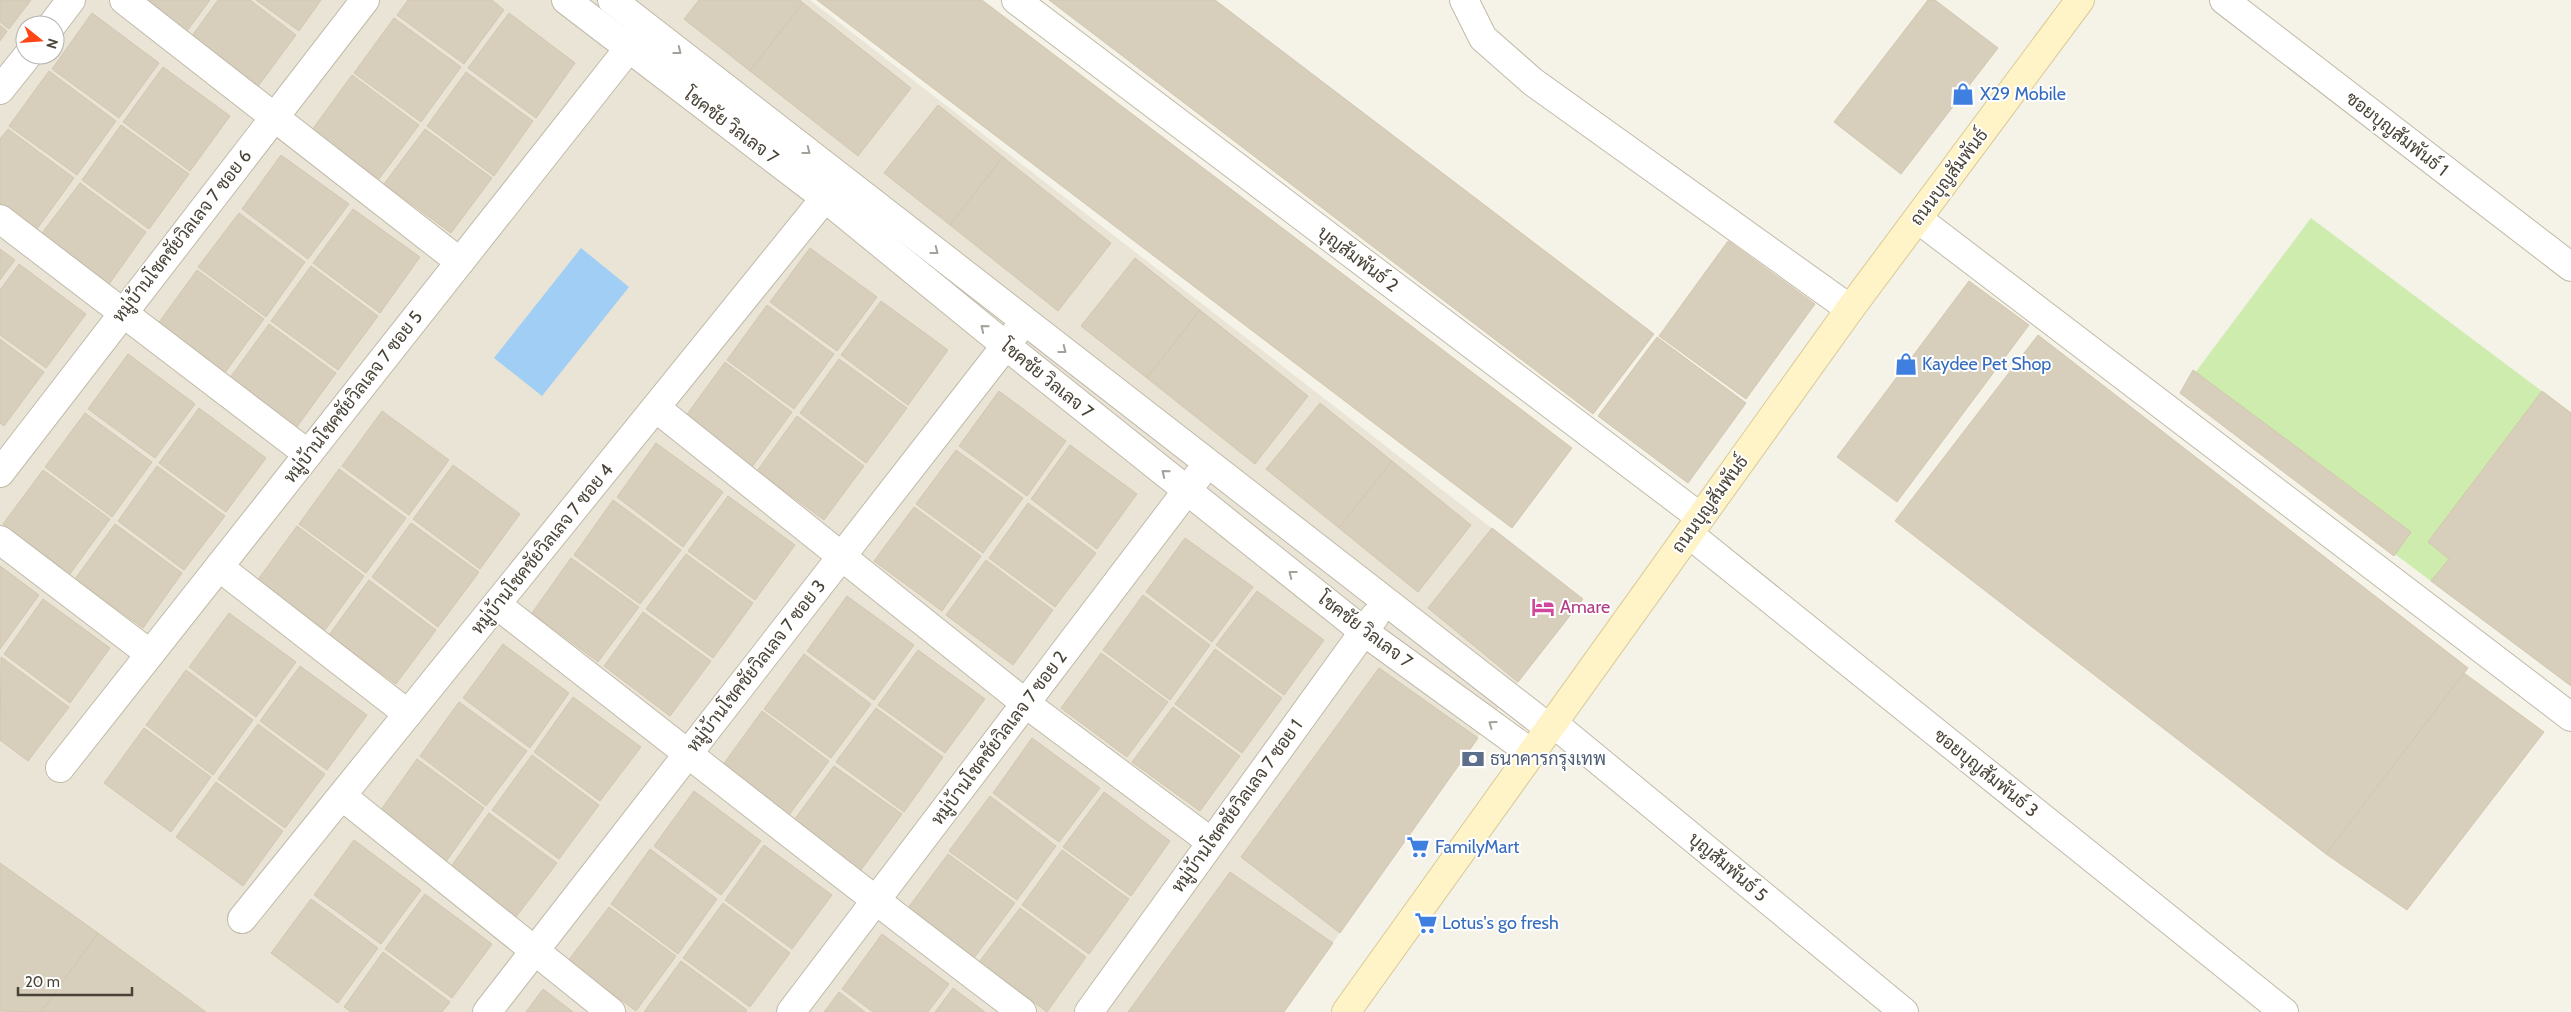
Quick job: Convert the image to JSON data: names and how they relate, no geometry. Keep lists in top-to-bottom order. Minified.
{"streets":{"street":["โชคชัย วิลเลจ 7","ซอยบุญสัมพันธ์ 1","ถนนบุญสัมพันธ์","หมู่บ้านโชคชัยวิลเลจ 7 ซอย 6","บุญสัมพันธ์ 2","หมู่บ้านโชคชัยวิลเลจ 7 ซอย 5","หมู่บ้านโชคชัยวิลเลจ 7 ซอย 4","หมู่บ้านโชคชัยวิลเลจ 7 ซอย 3","หมู่บ้านโชคชัยวิลเลจ 7 ซอย 2","ซอยบุญสัมพันธ์ 3","หมู่บ้านโชคชัยวิลเลจ 7 ซอย 1","บุญสัมพันธ์ 5"]},"crossings":[["โชคชัย วิลเลจ 7","ถนนบุญสัมพันธ์"],["โชคชัย วิลเลจ 7","หมู่บ้านโชคชัยวิลเลจ 7 ซอย 5"],["โชคชัย วิลเลจ 7","หมู่บ้านโชคชัยวิลเลจ 7 ซอย 4"],["โชคชัย วิลเลจ 7","หมู่บ้านโชคชัยวิลเลจ 7 ซอย 3"],["โชคชัย วิลเลจ 7","หมู่บ้านโชคชัยวิลเลจ 7 ซอย 2"],["โชคชัย วิลเลจ 7","หมู่บ้านโชคชัยวิลเลจ 7 ซอย 1"],["โชคชัย วิลเลจ 7","บุญสัมพันธ์ 5"],["ถนนบุญสัมพันธ์","บุญสัมพันธ์ 2"],["ถนนบุญสัมพันธ์","ซอยบุญสัมพันธ์ 3"],["ถนนบุญสัมพันธ์","บุญสัมพันธ์ 5"],["บุญสัมพันธ์ 2","ซอยบุญสัมพันธ์ 3"]],"places":{"shop":["X29 Mobile","Kaydee Pet Shop"],"hotel":["Amare"],"bank":["ธนาคารกรุงเทพ"],"supermarket":["FamilyMart","Lotus's go fresh"]},"scale_bar":"20 m","north":"right"}
